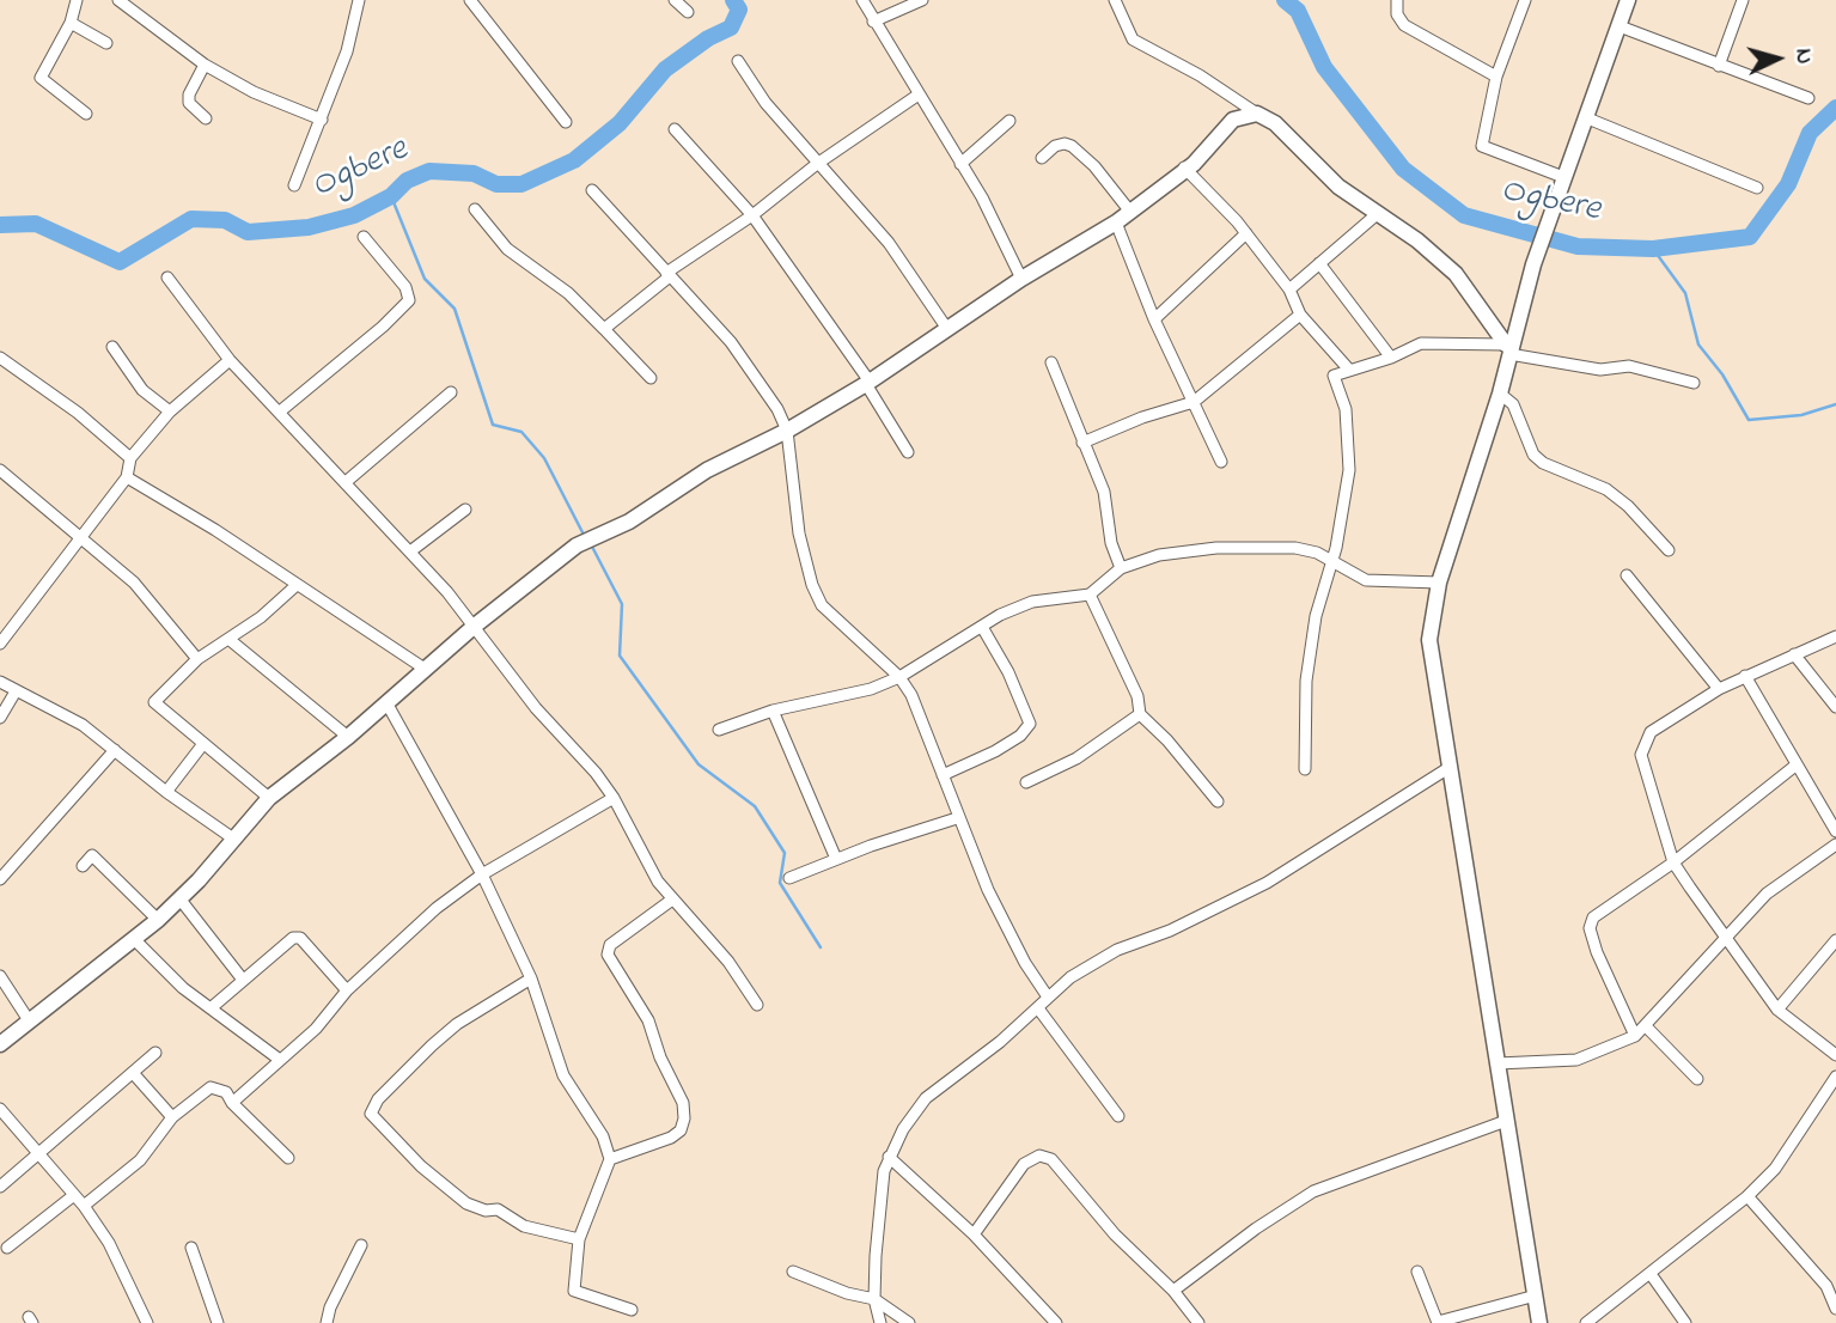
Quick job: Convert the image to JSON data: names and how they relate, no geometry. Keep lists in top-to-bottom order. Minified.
{"water":["Ogbere"],"north":"right"}
